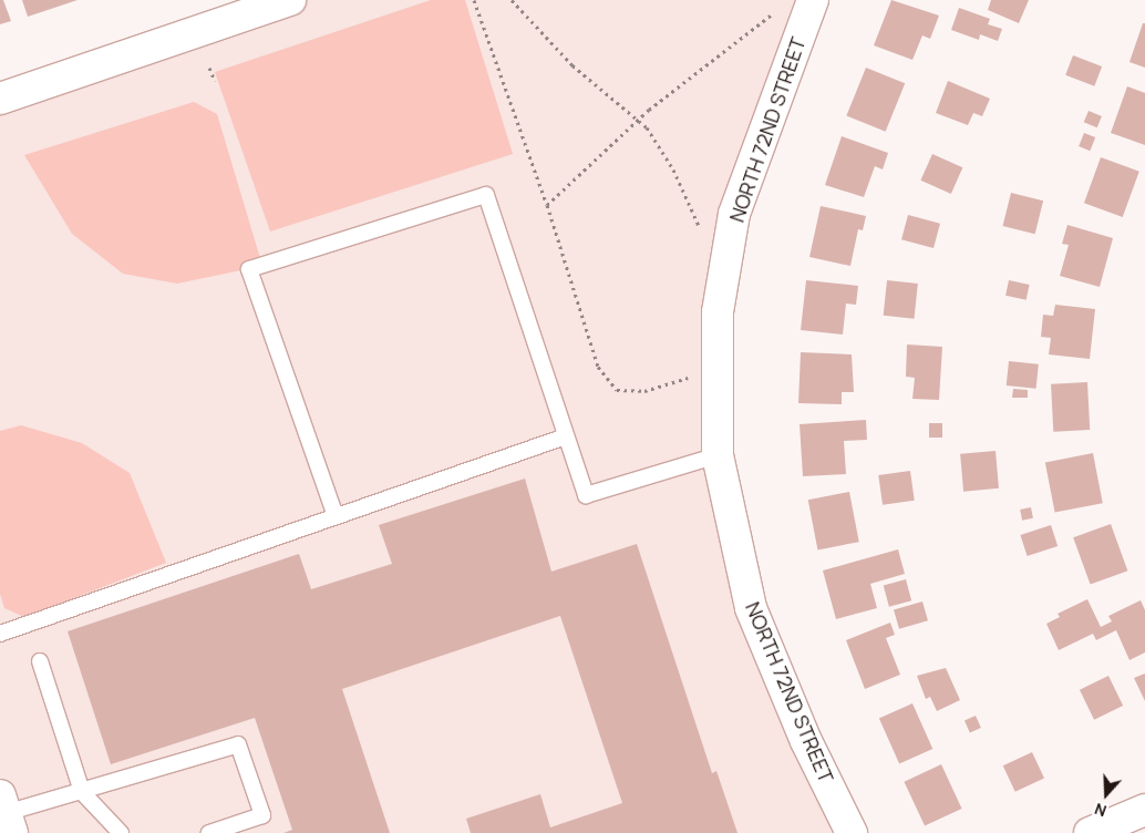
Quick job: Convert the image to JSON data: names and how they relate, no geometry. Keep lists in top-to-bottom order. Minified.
{"streets":{"street":["NORTH 72ND STREET"]},"north":"bottom"}
